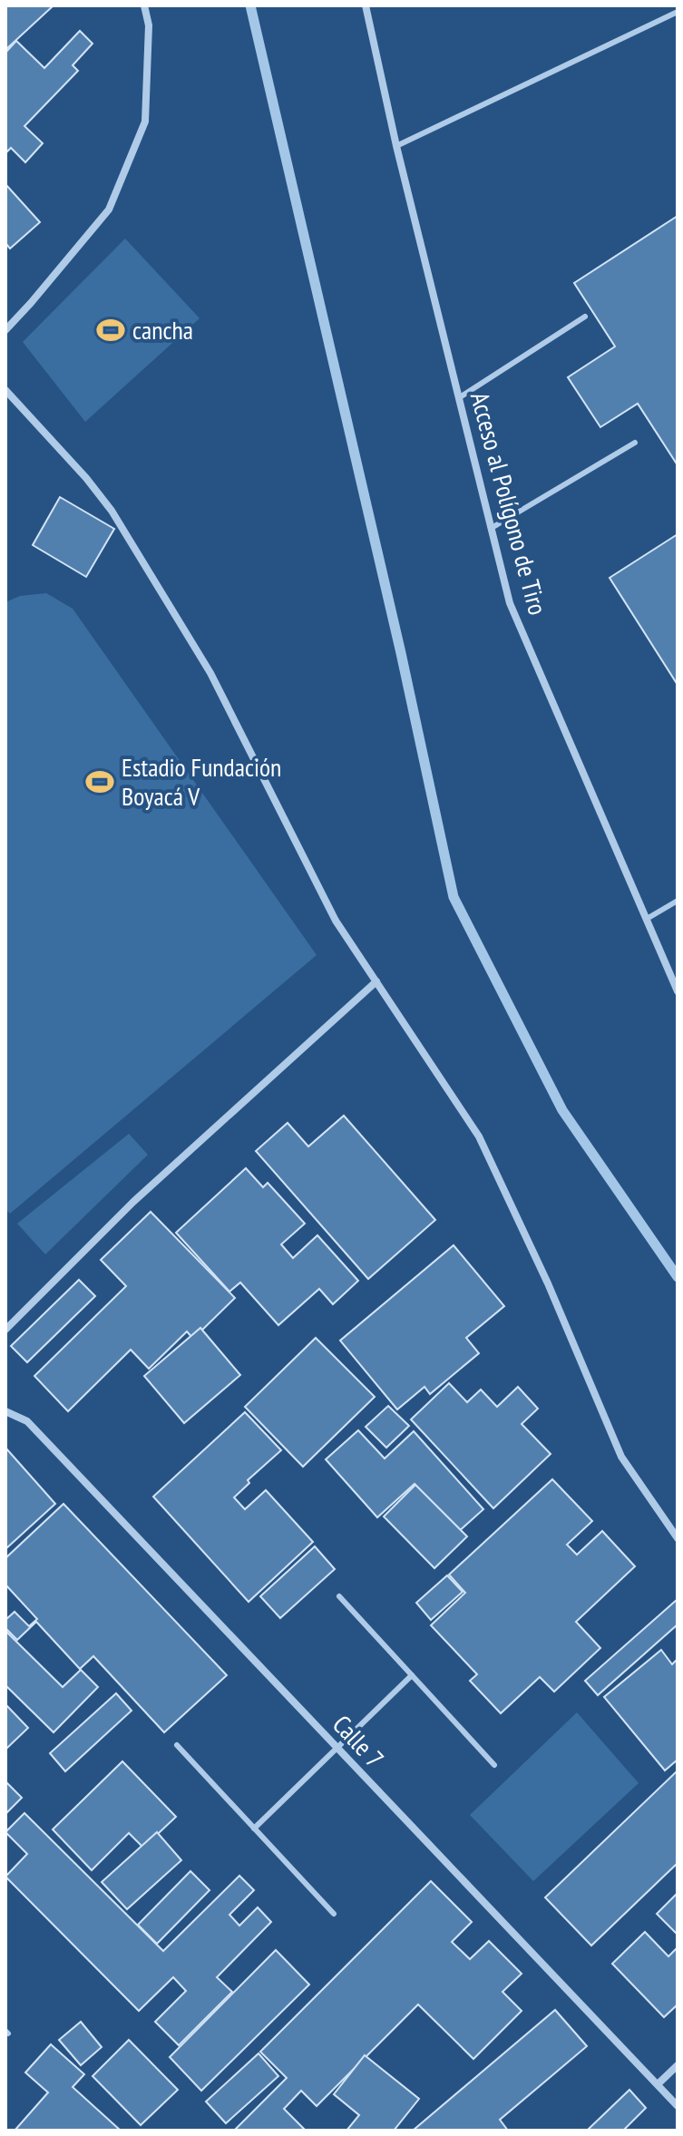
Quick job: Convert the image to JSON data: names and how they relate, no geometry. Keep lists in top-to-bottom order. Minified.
{"streets":{"street":["Acceso al Polígono de Tiro","Calle 7"]},"places":{"sports":["cancha","Estadio Fundación Boyacá V"]}}
